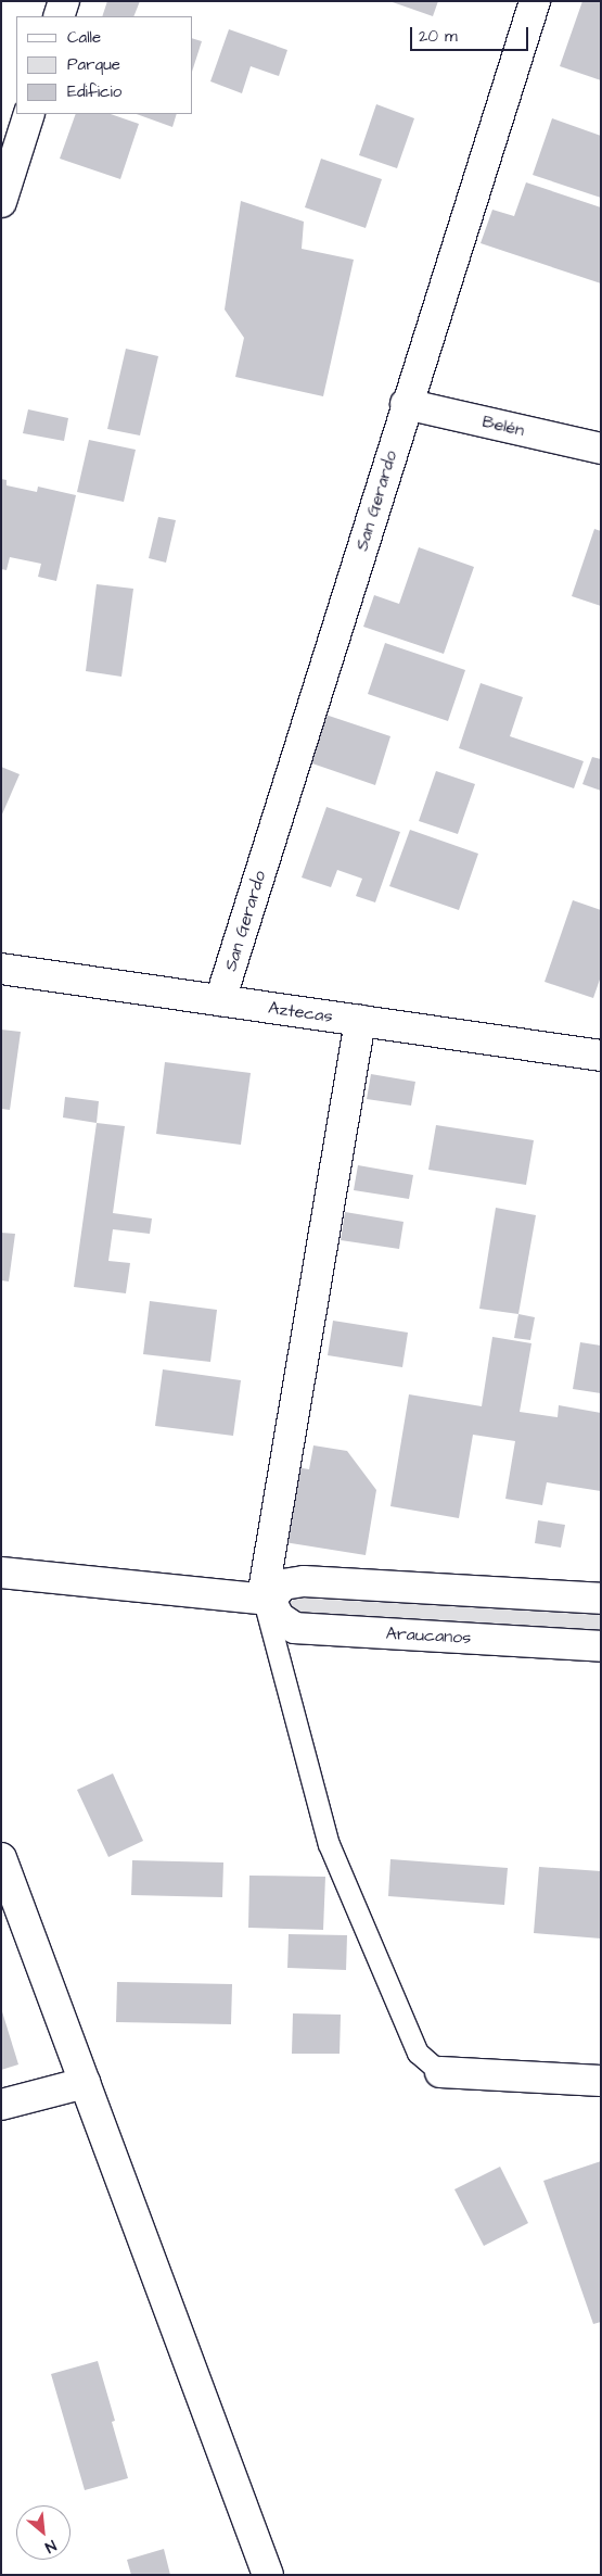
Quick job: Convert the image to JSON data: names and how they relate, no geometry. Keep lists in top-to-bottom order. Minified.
{"streets":{"street":["Belén","San Gerardo","Aztecas","Araucanos"]},"crossings":[["Belén","San Gerardo"],["San Gerardo","Aztecas"]],"legend":["Calle","Parque","Edificio"],"scale_bar":"20 m","north":"bottom right"}
